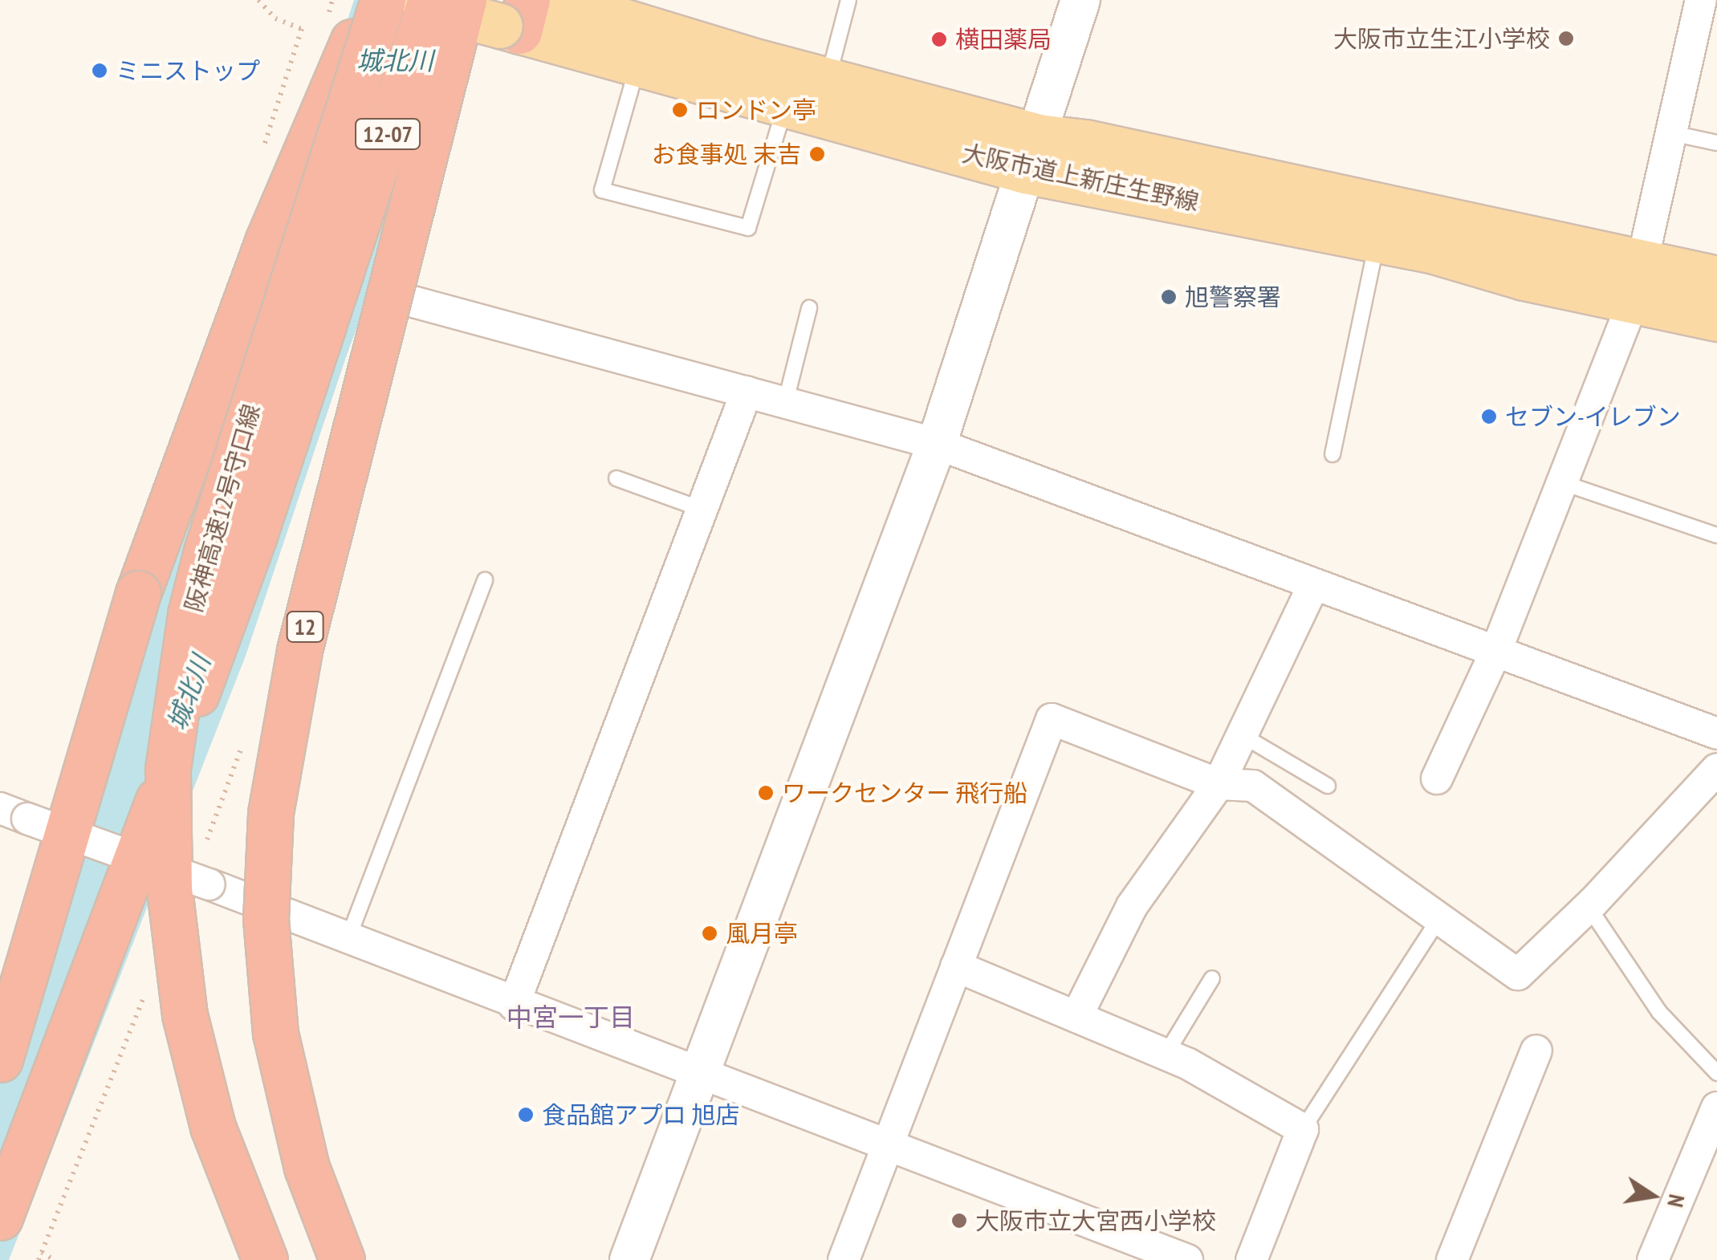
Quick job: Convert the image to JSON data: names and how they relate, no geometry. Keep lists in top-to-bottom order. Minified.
{"streets":{"highway":["12-07","阪神高速12号守口線","12"],"main road":["大阪市道上新庄生野線"]},"districts":["中宮一丁目"],"water":["城北川"],"places":["大阪市立生江小学校","横田薬局","ミニストップ","ロンドン亭","お食事処 末吉","旭警察署","セブン-イレブン","ワークセンター 飛行船","風月亭","食品館アプロ 旭店","大阪市立大宮西小学校"],"north":"right"}
